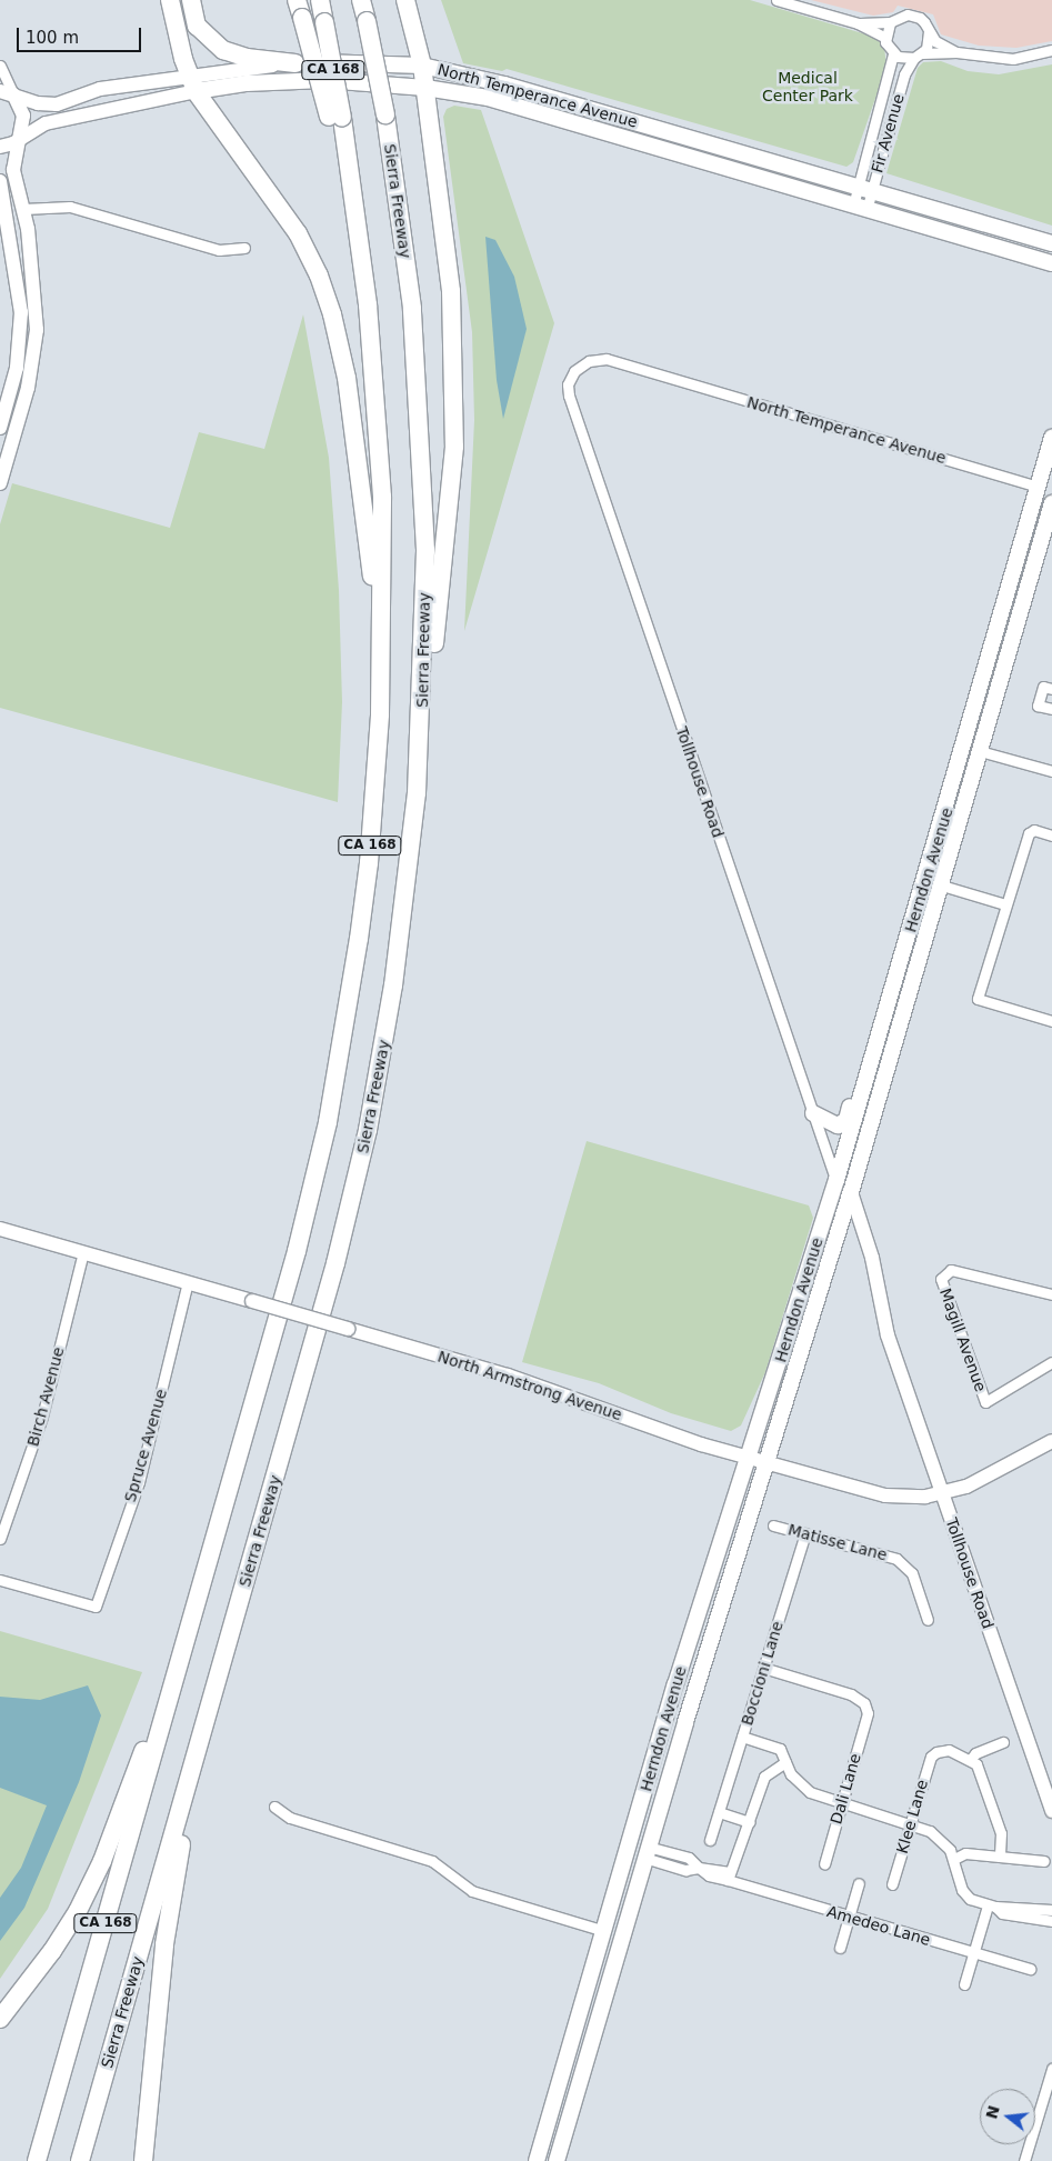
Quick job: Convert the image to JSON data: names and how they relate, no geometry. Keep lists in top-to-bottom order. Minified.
{"streets":{"highway":["CA 168","Sierra Freeway"],"main road":["North Temperance Avenue","Herndon Avenue"],"street":["Fir Avenue","Tollhouse Road","Magill Avenue","North Armstrong Avenue","Birch Avenue","Spruce Avenue","Matisse Lane","Boccioni Lane","Dali Lane","Klee Lane","Amedeo Lane"]},"crossings":[["North Temperance Avenue","Fir Avenue"],["North Temperance Avenue","Tollhouse Road"],["North Temperance Avenue","Herndon Avenue"],["Tollhouse Road","Herndon Avenue"],["Tollhouse Road","North Armstrong Avenue"],["Herndon Avenue","North Armstrong Avenue"],["Herndon Avenue","Amedeo Lane"],["North Armstrong Avenue","Birch Avenue"],["North Armstrong Avenue","Spruce Avenue"],["Matisse Lane","Boccioni Lane"],["Boccioni Lane","Dali Lane"]],"parks":["Medical Center Park"],"scale_bar":"100 m","north":"left"}
